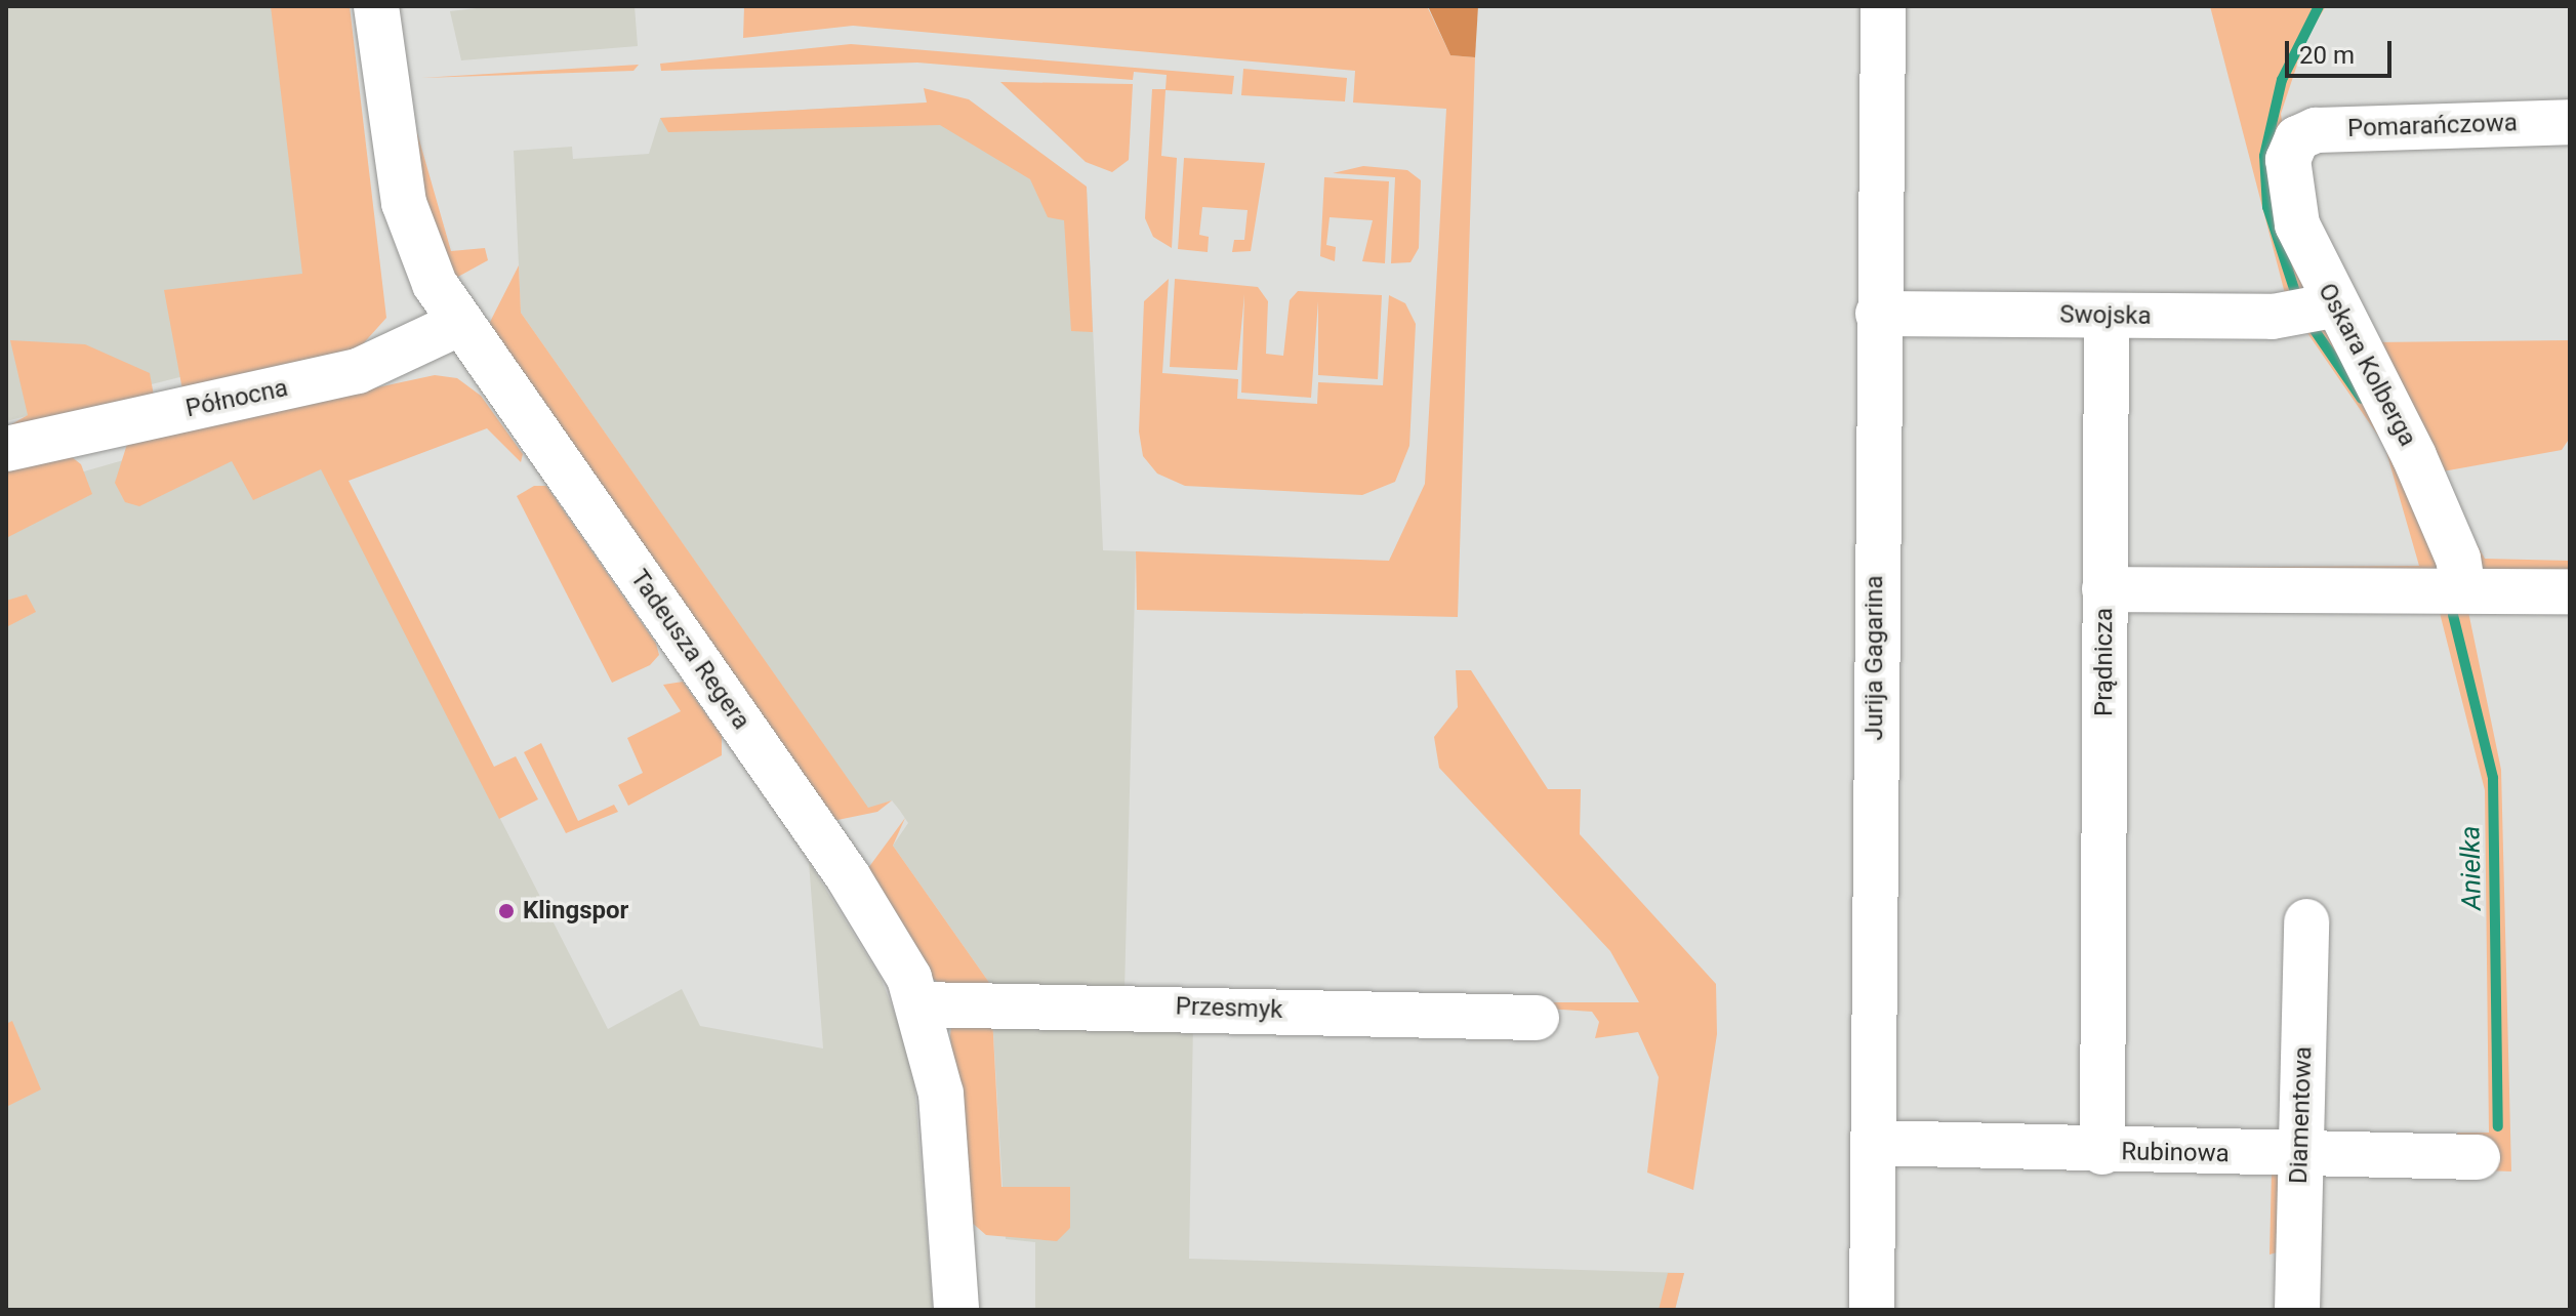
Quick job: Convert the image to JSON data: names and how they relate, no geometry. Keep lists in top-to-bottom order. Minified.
{"streets":{"street":["Pomarańczowa","Swojska","Oskara Kolberga","Północna","Tadeusza Regera","Jurija Gagarina","Prądnicza","Przesmyk","Diamentowa","Rubinowa"]},"crossings":[["Pomarańczowa","Oskara Kolberga"],["Swojska","Oskara Kolberga"],["Swojska","Jurija Gagarina"],["Oskara Kolberga","Prądnicza"],["Północna","Tadeusza Regera"],["Tadeusza Regera","Przesmyk"],["Jurija Gagarina","Rubinowa"],["Prądnicza","Rubinowa"],["Diamentowa","Rubinowa"]],"water":["Anielka"],"places":["Klingspor"],"scale_bar":"20 m"}
